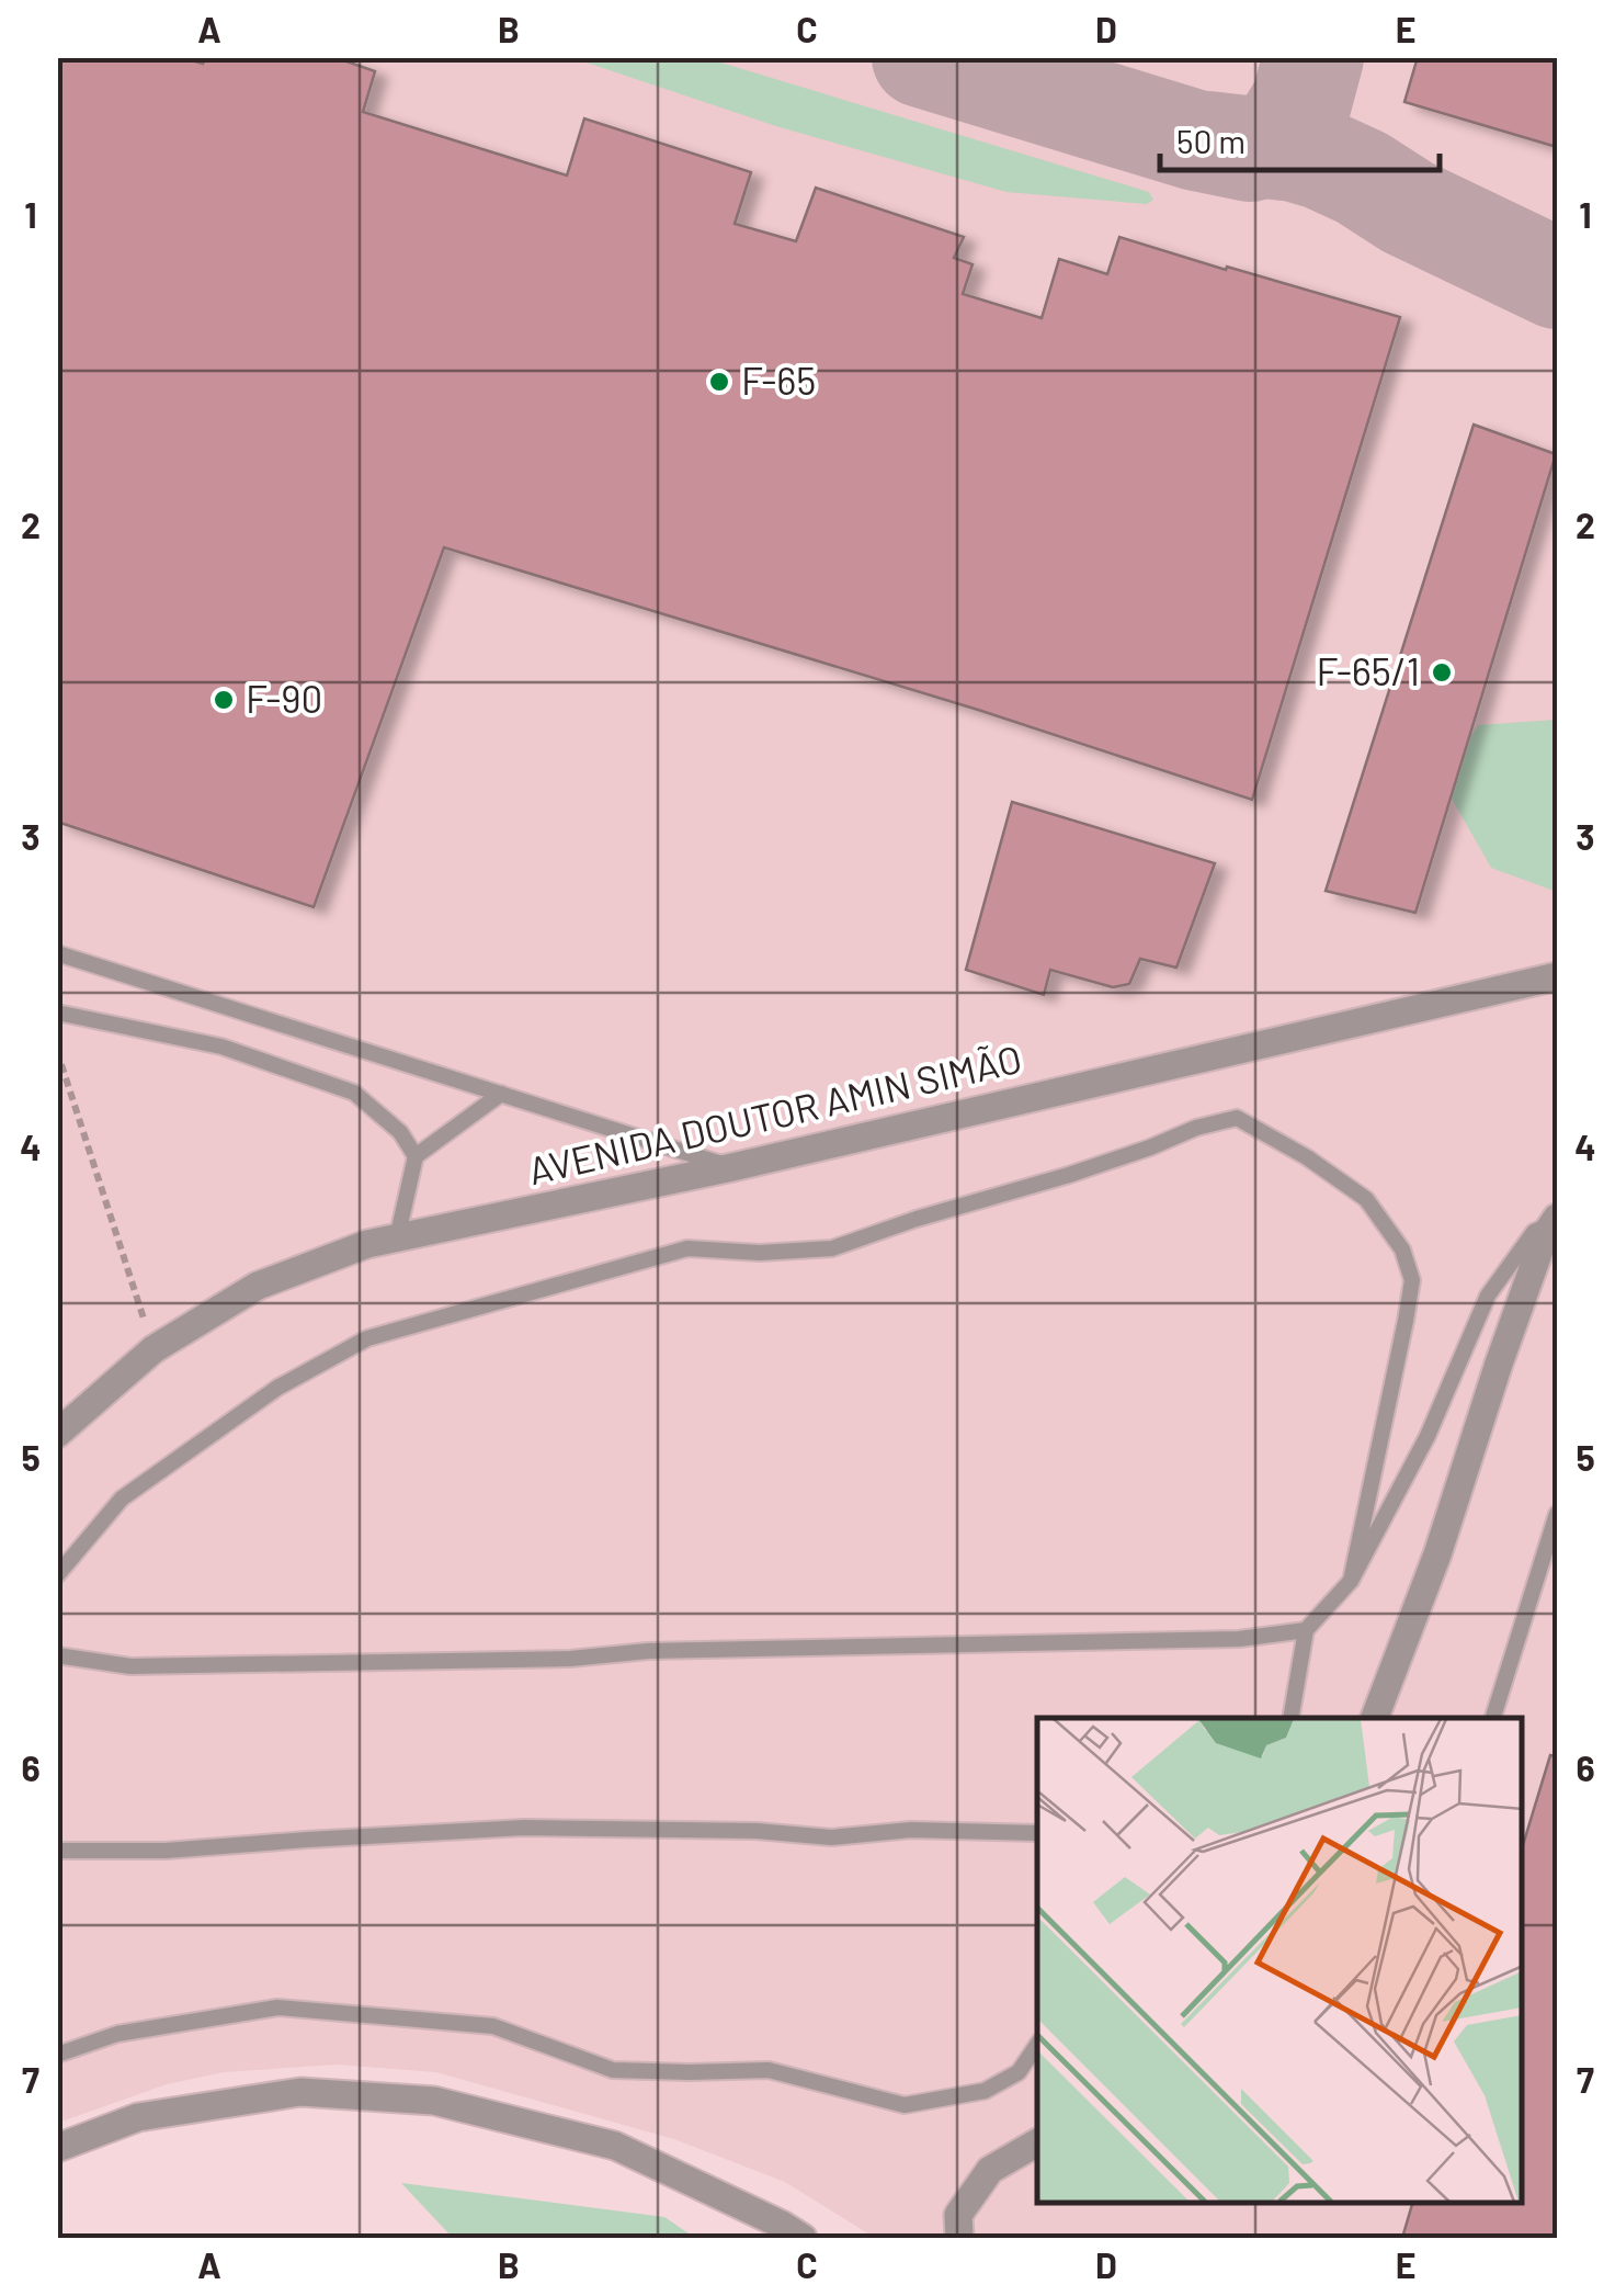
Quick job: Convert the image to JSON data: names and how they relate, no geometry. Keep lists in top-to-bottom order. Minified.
{"streets":{"street":["AVENIDA DOUTOR AMIN SIMÃO"]},"places":["F-65","F-65/1","F-90"],"scale_bar":"50 m","grid":{"columns":["A","B","C","D","E"],"rows":["1","2","3","4","5","6","7"]}}
